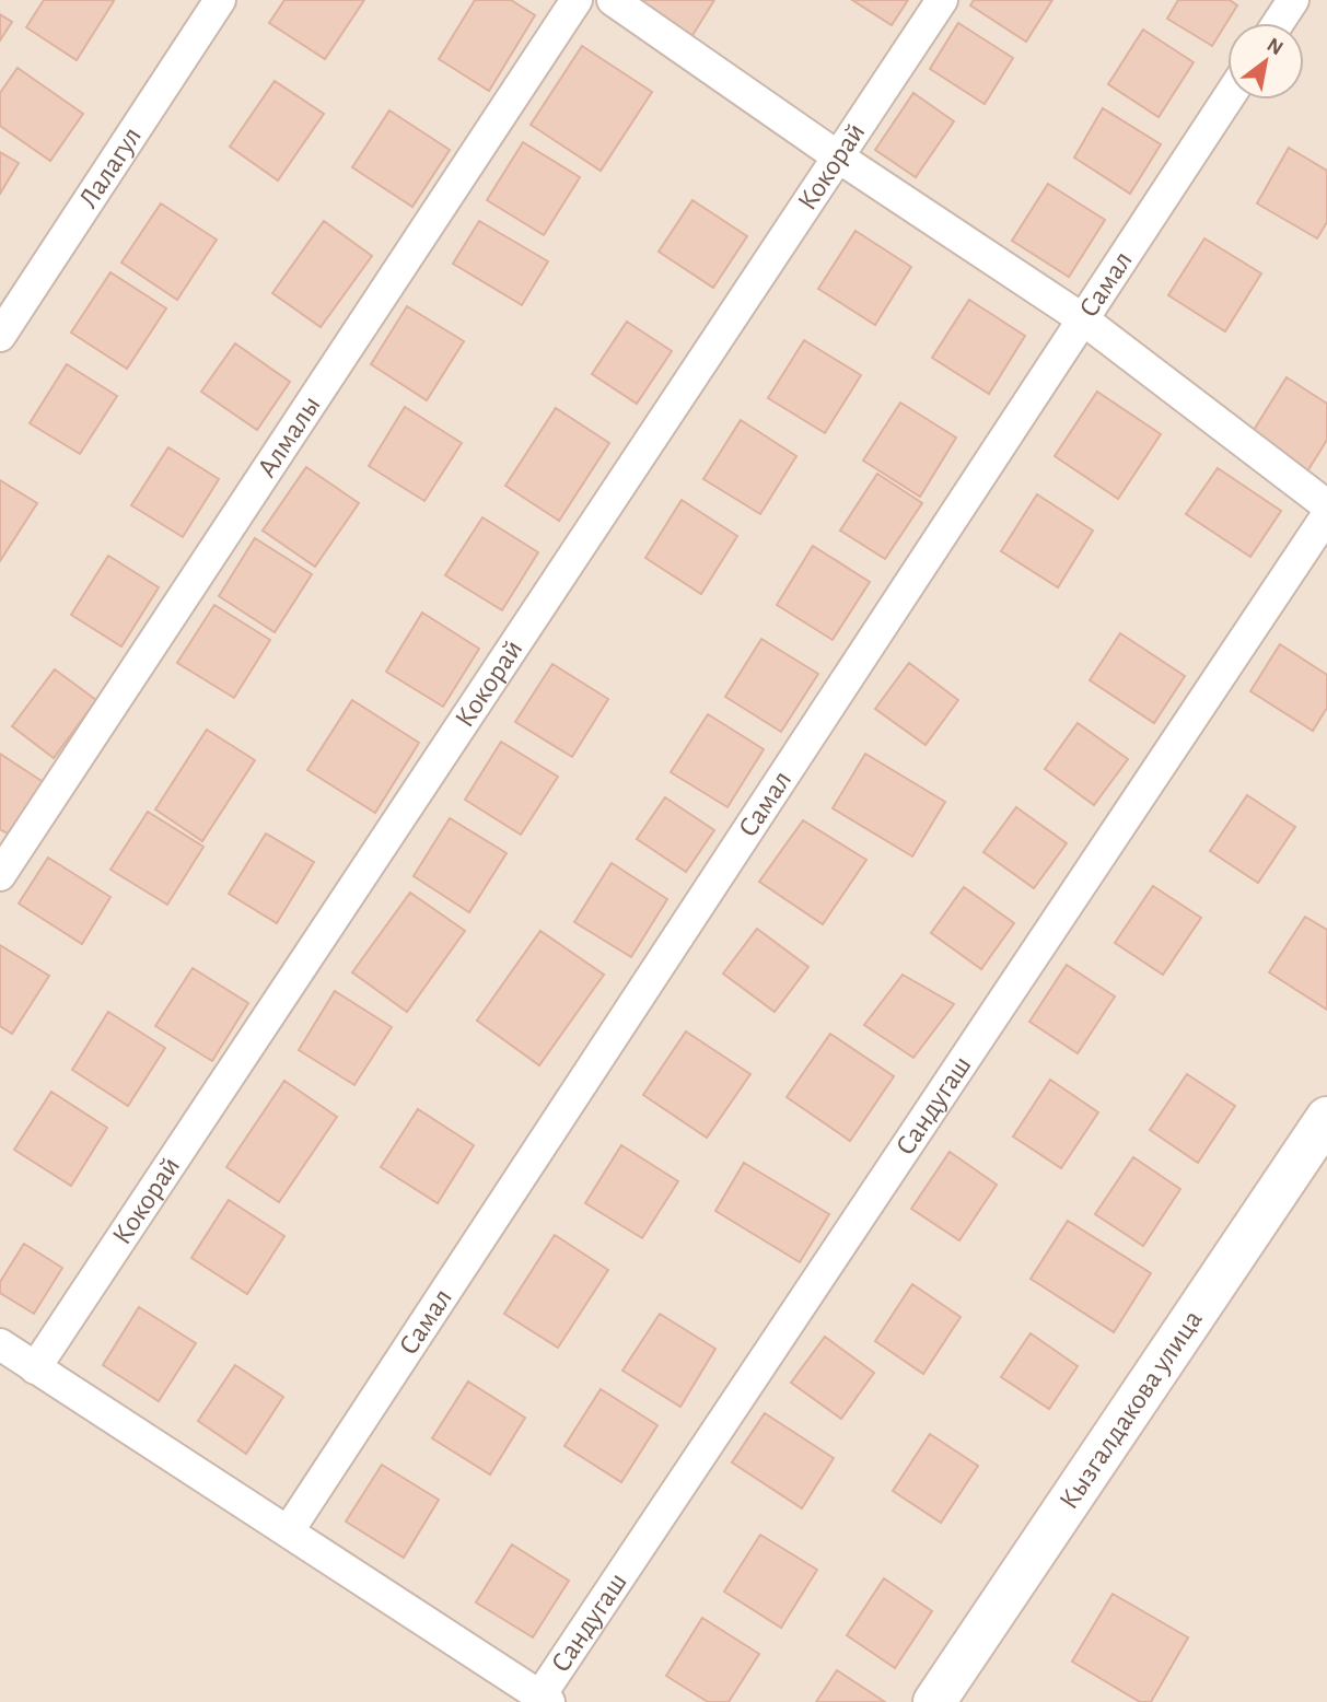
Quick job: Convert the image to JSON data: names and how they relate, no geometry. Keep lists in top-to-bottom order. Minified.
{"streets":{"street":["Лалагул","Кокорай","Самал","Алмалы","Сандугаш","Кызгалдакова улица"]},"north":"top right"}
